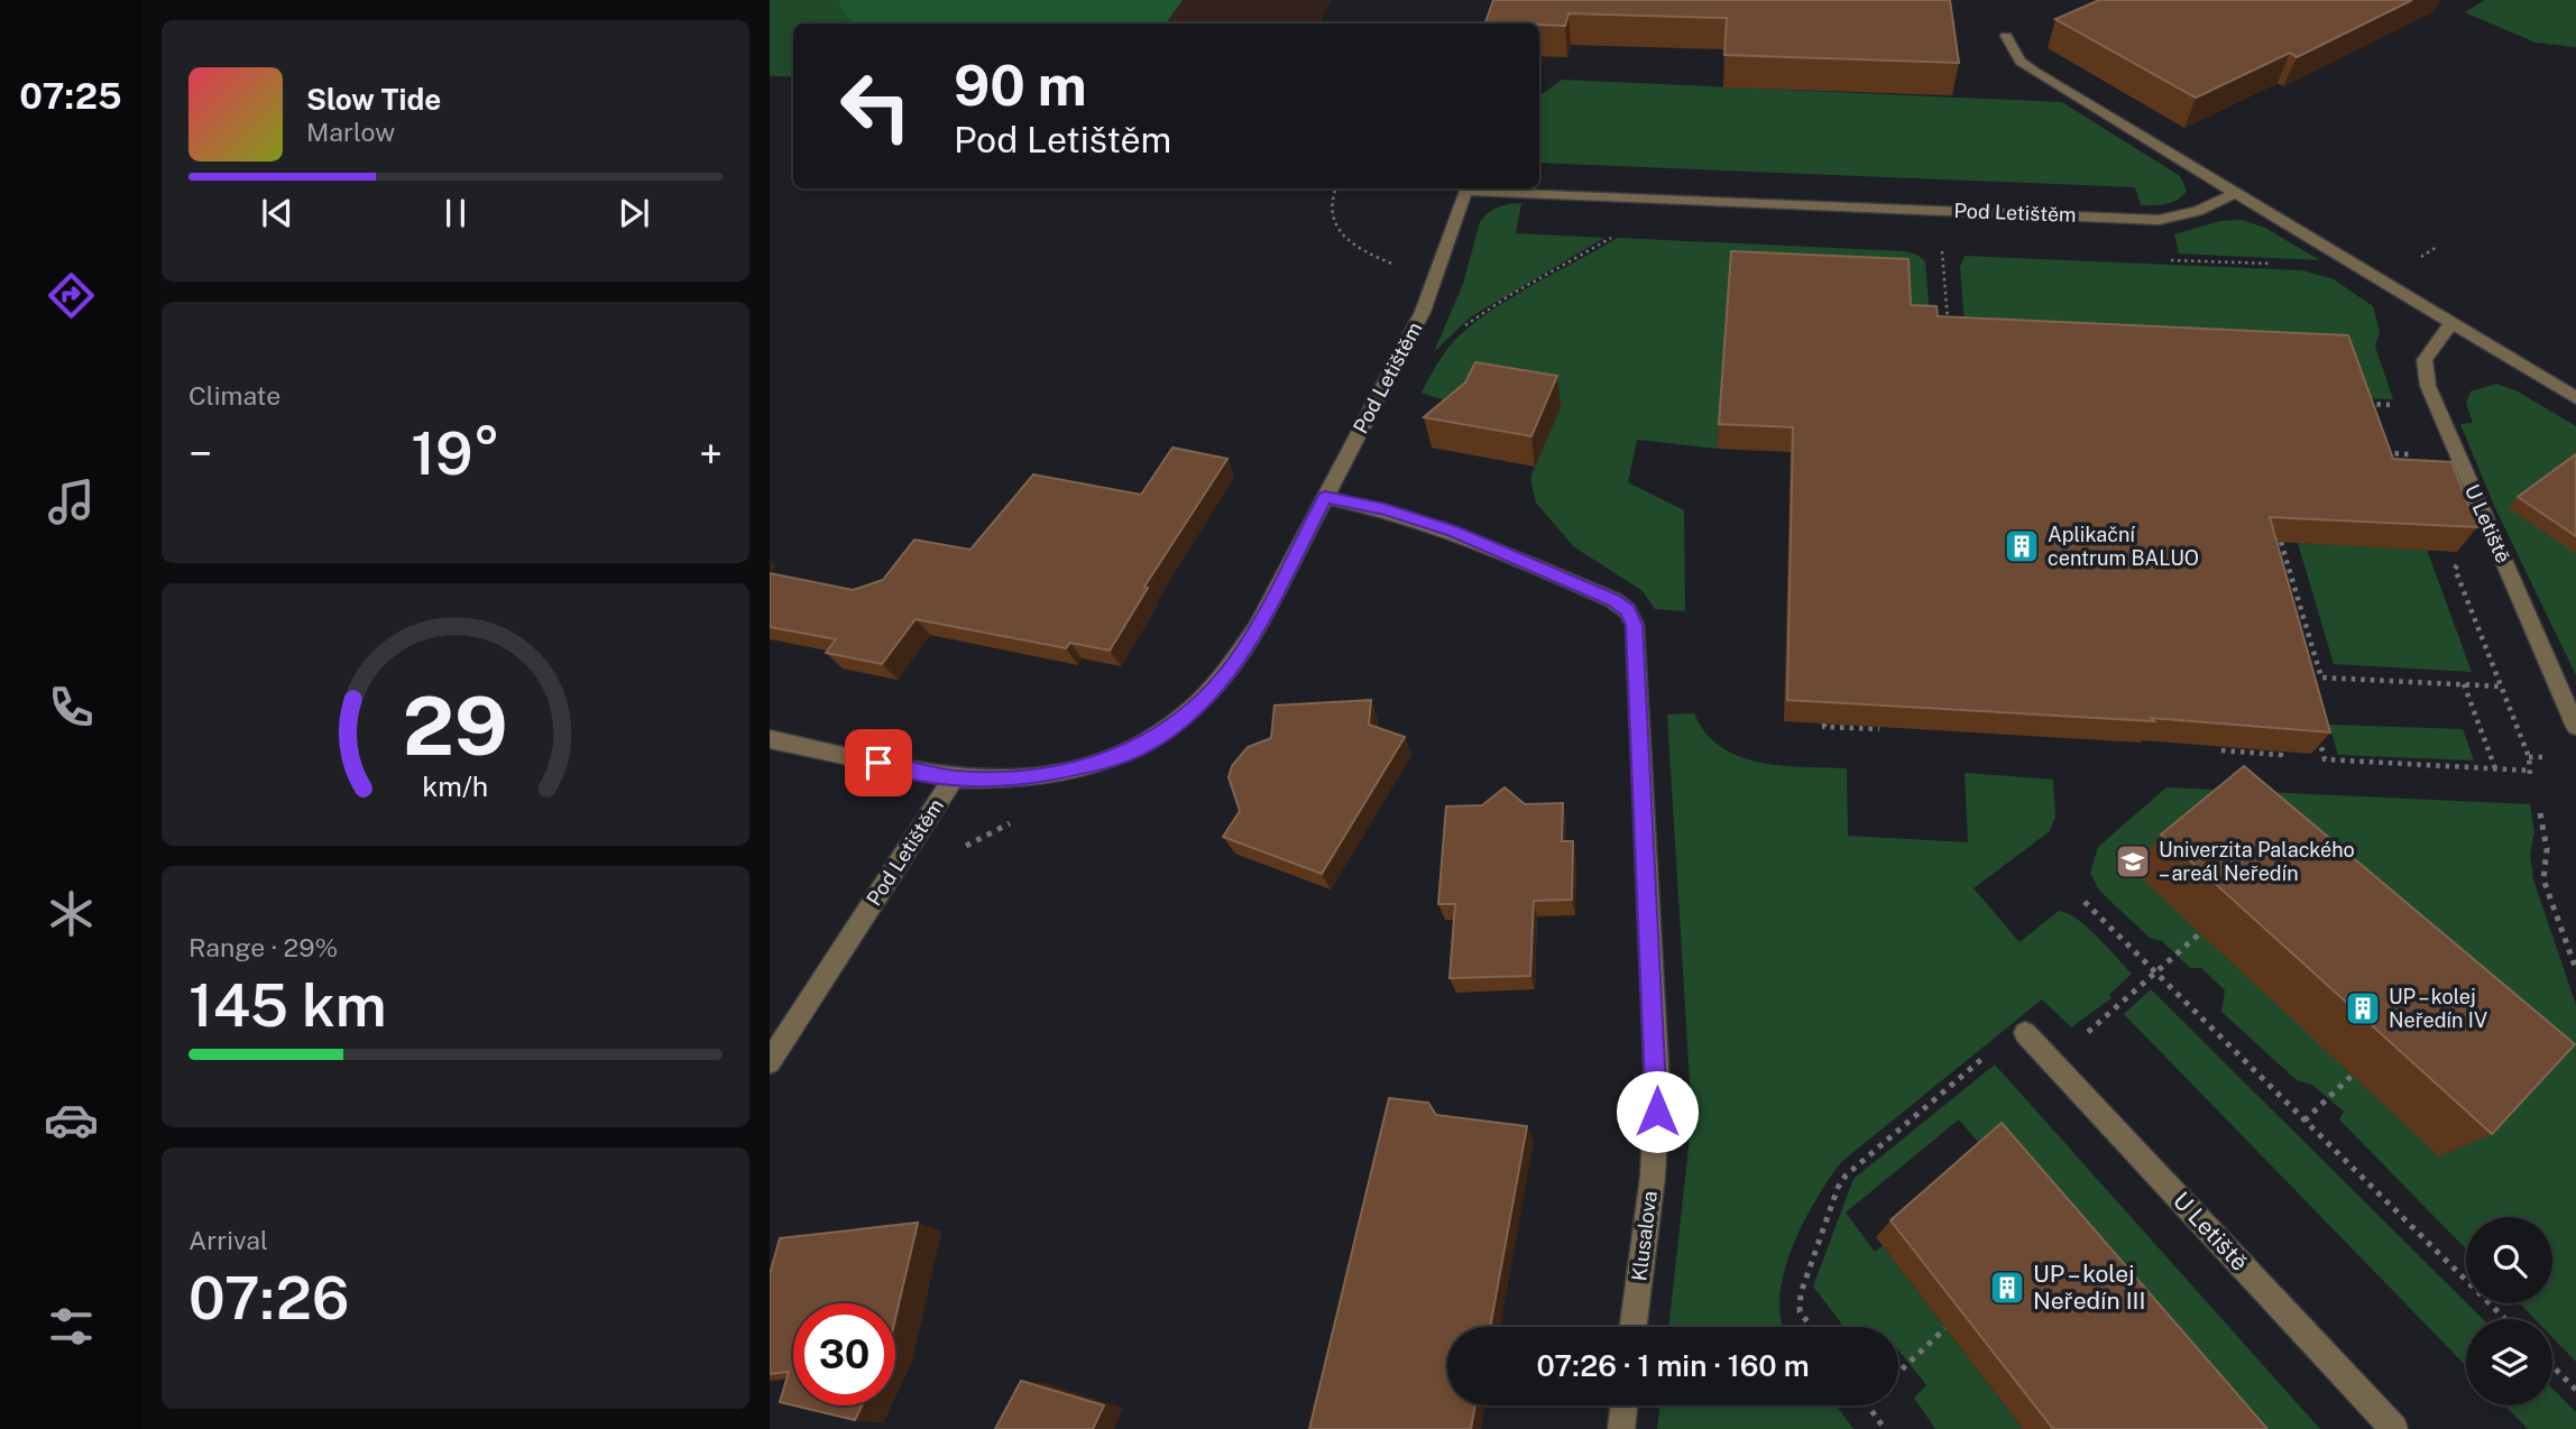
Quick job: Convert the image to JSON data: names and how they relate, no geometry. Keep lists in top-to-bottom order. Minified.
{"streets":{"street":["Pod Letištěm","U Letiště","Klusalova"]},"crossings":[["Pod Letištěm","Klusalova"]],"places":{"building":["Aplikační centrum BALUO","UP – kolej Neředín IV","UP – kolej Neředín III"],"school or university":["Univerzita Palackého – areál Neředín"]},"page":{"tabs":"07:25","turn":["90 m","Pod Letištěm"],"song":["Slow Tide","Marlow"],"tile":["Climate",["Range · 29%","145 km"],["Arrival","07:26"]],"heat":["−","19°","+"],"limit":"30","trip":"07:26 · 1 min · 160 m","gauge":["29","km/h"]}}
